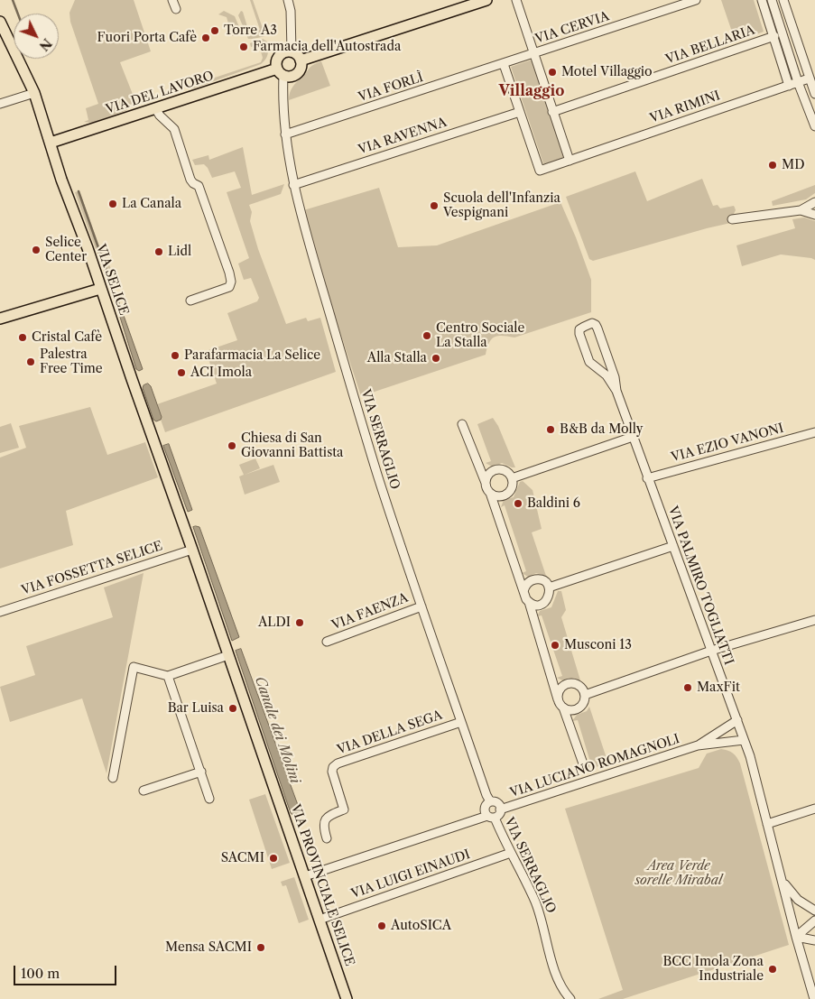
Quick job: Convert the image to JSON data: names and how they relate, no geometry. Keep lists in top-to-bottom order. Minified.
{"streets":{"main road":["VIA DEL LAVORO","VIA SELICE","VIA PROVINCIALE SELICE"],"street":["VIA CERVIA","VIA BELLARIA","VIA FORLÌ","VIA RIMINI","VIA RAVENNA","VIA SERRAGLIO","VIA EZIO VANONI","VIA FOSSETTA SELICE","VIA PALMIRO TOGLIATTI","VIA FAENZA","VIA DELLA SEGA","VIA LUCIANO ROMAGNOLI","VIA LUIGI EINAUDI"]},"crossings":[["VIA CERVIA","VIA FORLÌ"],["VIA FORLÌ","VIA SERRAGLIO"],["VIA DEL LAVORO","VIA SELICE"],["VIA DEL LAVORO","VIA SERRAGLIO"],["VIA RIMINI","VIA RAVENNA"],["VIA RAVENNA","VIA SERRAGLIO"],["VIA SELICE","VIA FOSSETTA SELICE"],["VIA SELICE","VIA PROVINCIALE SELICE"],["VIA SERRAGLIO","VIA FAENZA"],["VIA SERRAGLIO","VIA DELLA SEGA"],["VIA SERRAGLIO","VIA LUCIANO ROMAGNOLI"],["VIA SERRAGLIO","VIA LUIGI EINAUDI"],["VIA EZIO VANONI","VIA PALMIRO TOGLIATTI"],["VIA FOSSETTA SELICE","VIA PROVINCIALE SELICE"],["VIA PALMIRO TOGLIATTI","VIA LUCIANO ROMAGNOLI"],["VIA LUIGI EINAUDI","VIA PROVINCIALE SELICE"]],"districts":["Villaggio"],"water":["Canale dei Molini"],"parks":["Area Verde sorelle Mirabal"],"places":["Torre A3","Fuori Porta Cafè","Farmacia dell'Autostrada","Motel Villaggio","MD","La Canala","Scuola dell'Infanzia Vespignani","Selice Center","Lidl","Centro Sociale La Stalla","Cristal Cafè","Parafarmacia La Selice","Alla Stalla","Palestra Free Time","ACI Imola","B&B da Molly","Chiesa di San Giovanni Battista","Baldini 6","ALDI","Musconi 13","MaxFit","Bar Luisa","SACMI","AutoSICA","Mensa SACMI","BCC Imola Zona Industriale"],"scale_bar":"100 m","north":"bottom right"}
